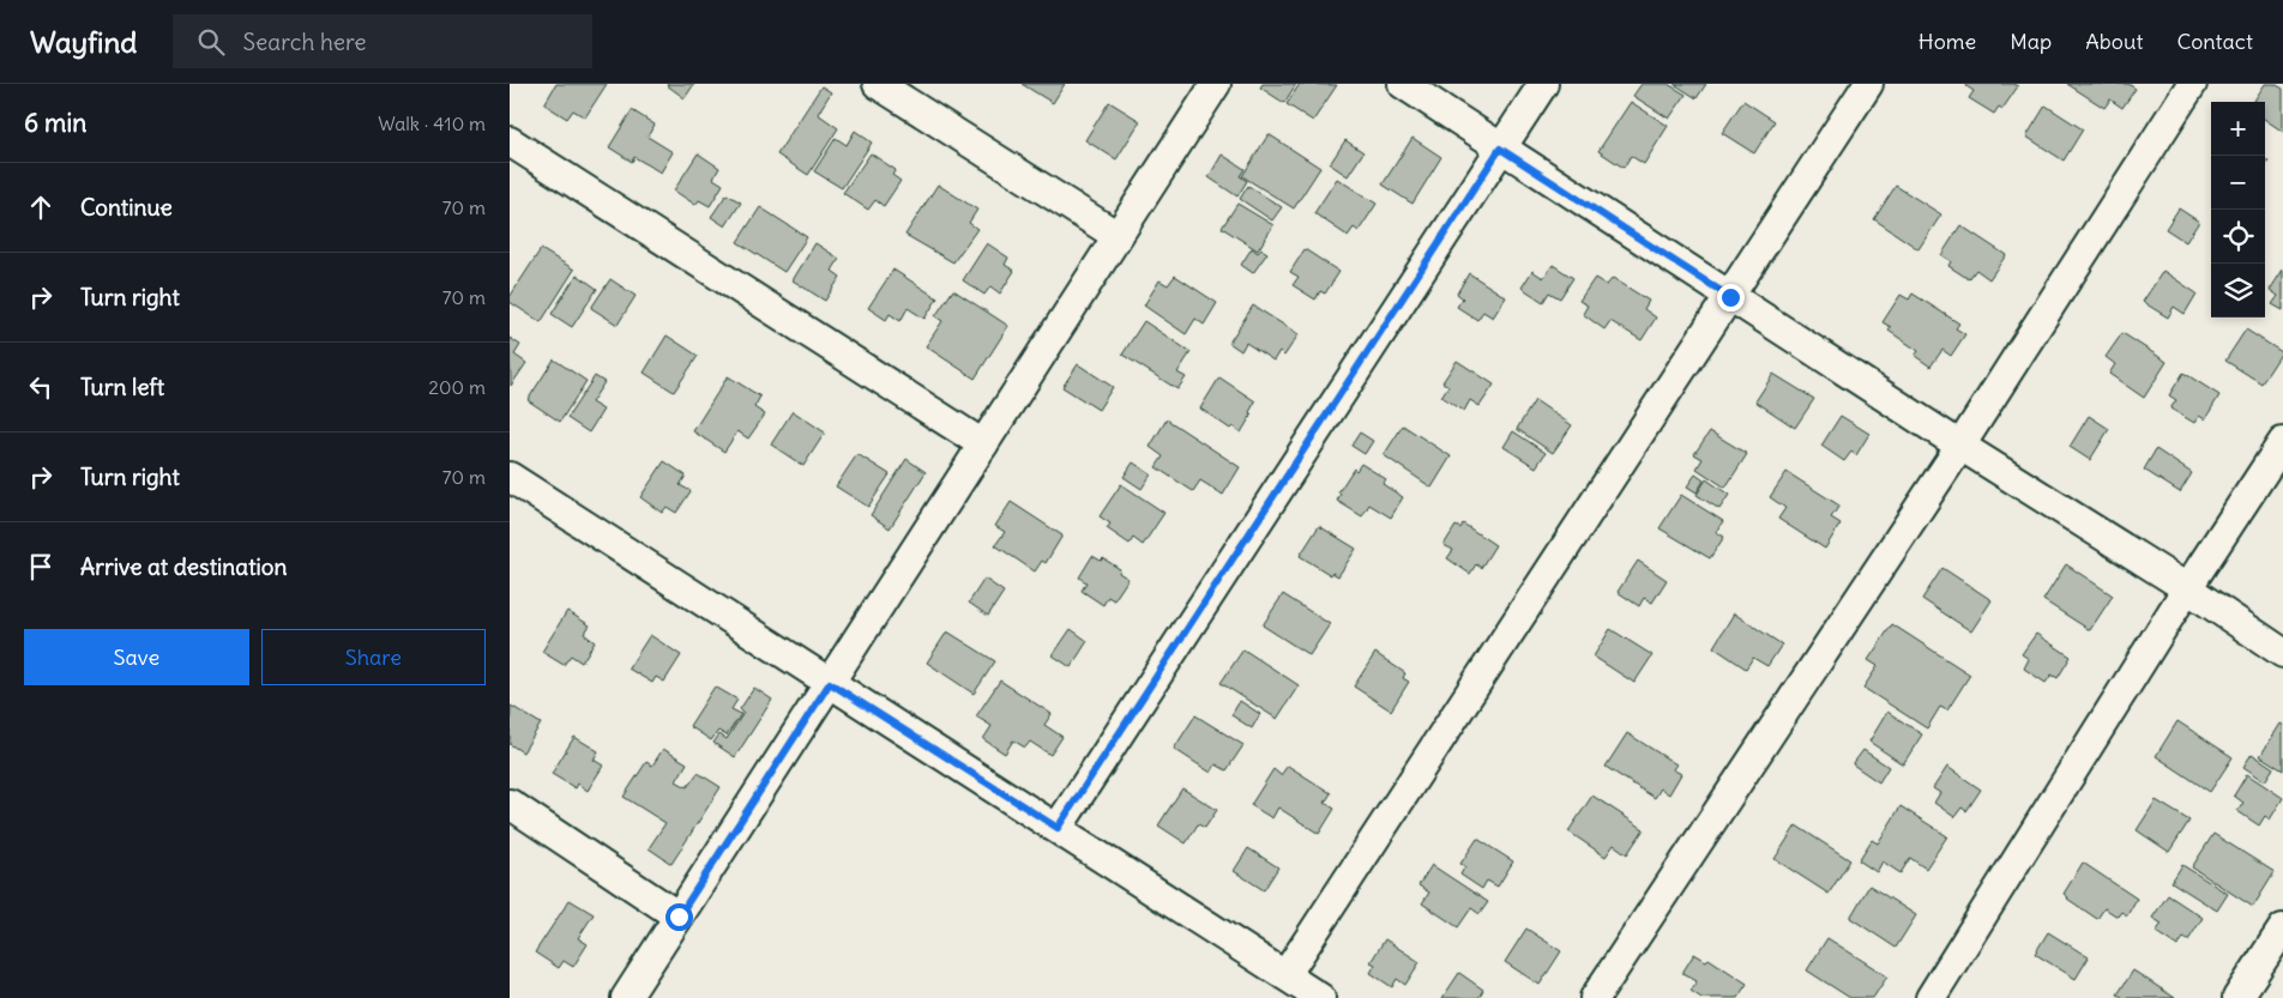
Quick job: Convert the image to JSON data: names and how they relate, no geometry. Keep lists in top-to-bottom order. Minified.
{"page":{"header":"Wayfind","search":"Search here","nav":["Home","Map","About","Contact"],"heading":["6 min","Walk · 410 m"],"map_buttons":["+","−"],"list":[["Continue","70 m"],["Turn right","70 m"],["Turn left","200 m"],["Turn right","70 m"],"Arrive at destination"],"buttons":["Save","Share"]}}
